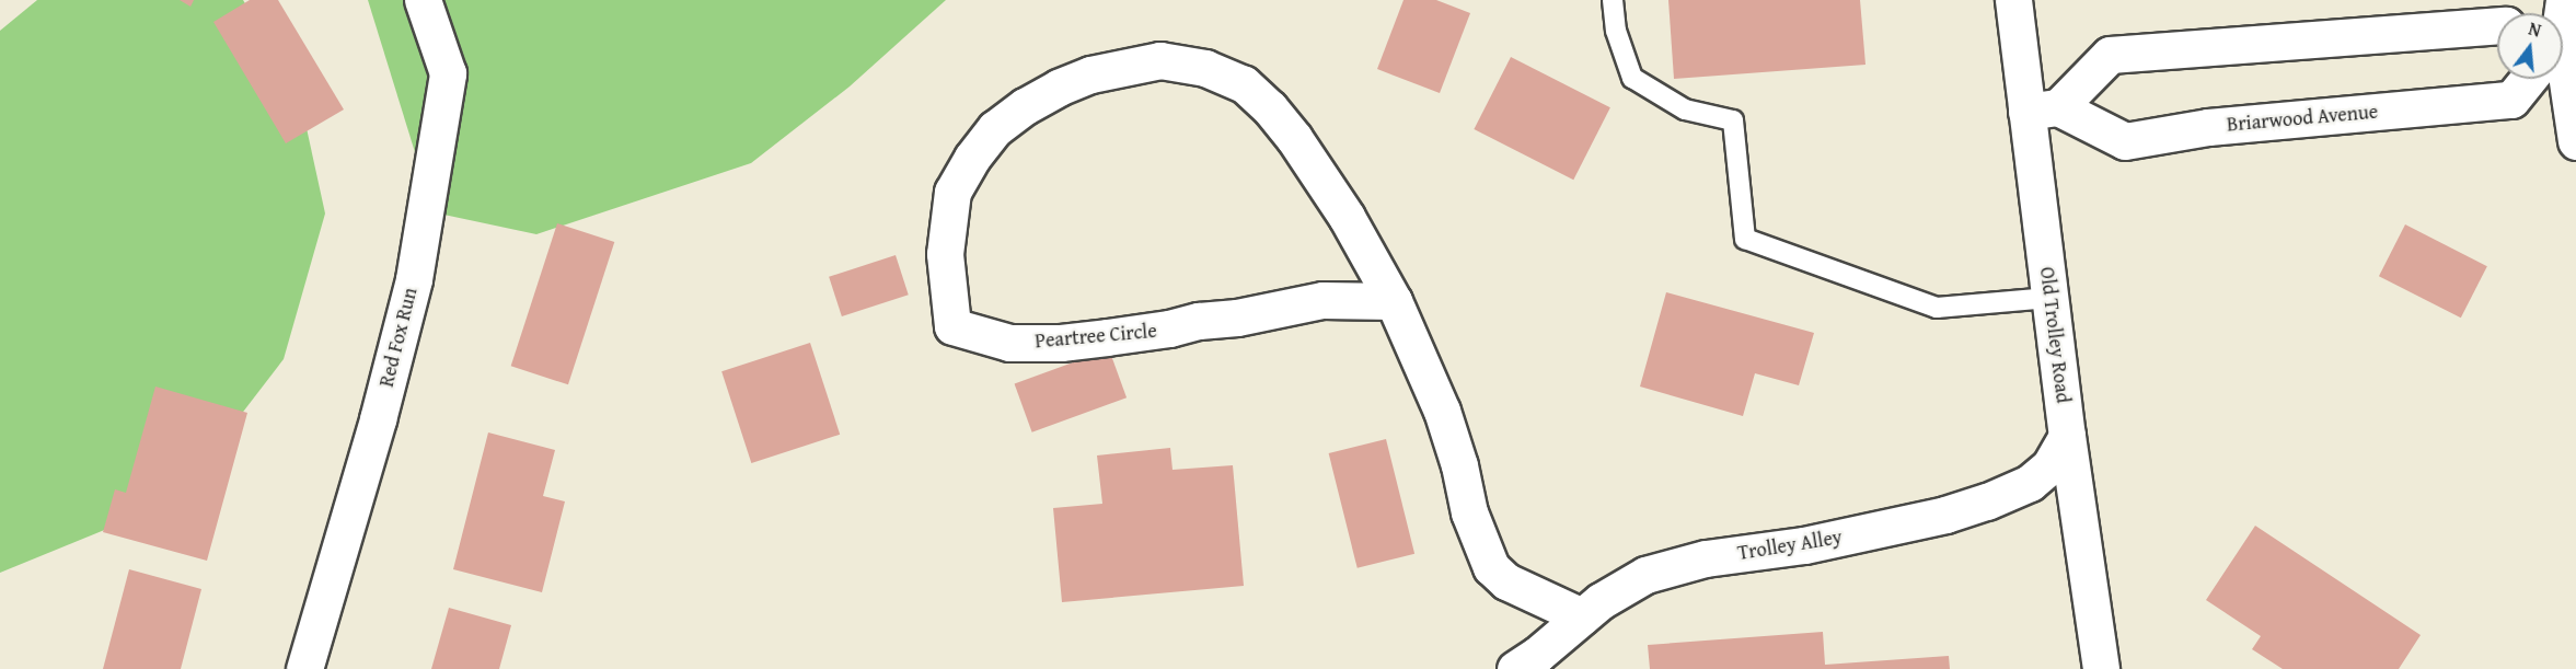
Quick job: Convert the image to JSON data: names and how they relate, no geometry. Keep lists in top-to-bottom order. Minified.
{"streets":{"street":["Briarwood Avenue","Old Trolley Road","Peartree Circle","Red Fox Run","Trolley Alley"]},"crossings":[["Briarwood Avenue","Old Trolley Road"],["Old Trolley Road","Trolley Alley"],["Peartree Circle","Trolley Alley"]],"north":"top"}
